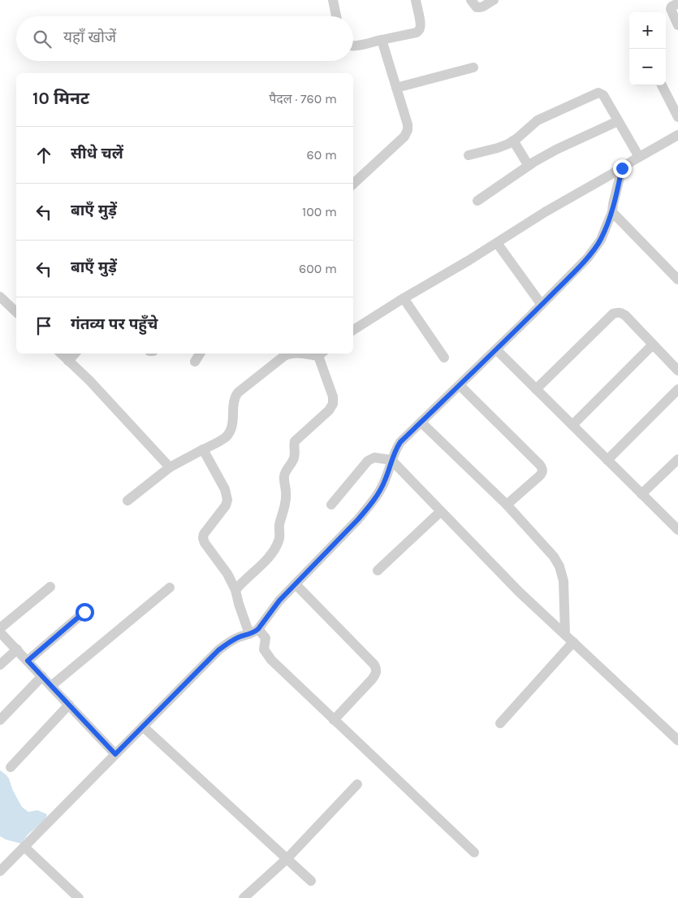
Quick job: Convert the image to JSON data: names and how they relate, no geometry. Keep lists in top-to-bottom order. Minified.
{"page":{"map_buttons":["+","−"],"search":"यहाँ खोजें","heading":["10 मिनट","पैदल · 760 m"],"list":[["सीधे चलें","60 m"],["बाएँ मुड़ें","100 m"],["बाएँ मुड़ें","600 m"],"गंतव्य पर पहुँचे"]}}
